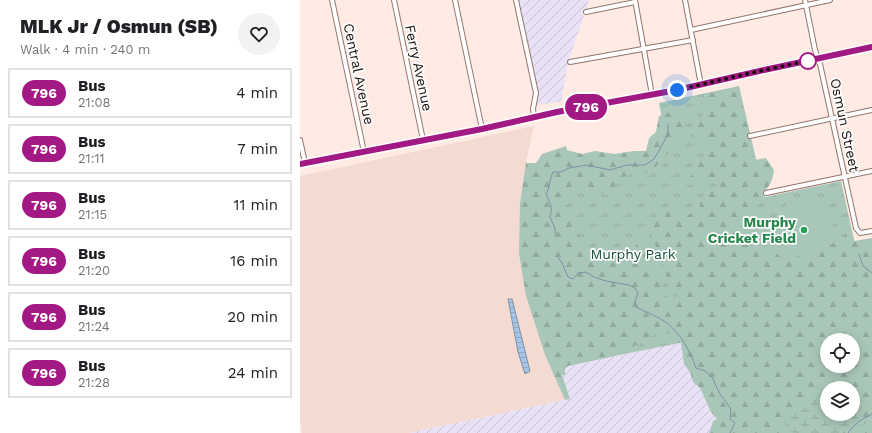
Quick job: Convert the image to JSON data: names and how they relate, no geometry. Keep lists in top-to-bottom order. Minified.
{"streets":{"street":["Ferry Avenue","Central Avenue","Osmun Street"]},"parks":["Murphy Park"],"places":["Murphy Cricket Field"],"lines":["bus line 796"],"page":{"heading":["MLK Jr / Osmun (SB)","Walk · 4 min · 240 m"],"on_map":"796","list":[{"mark":"796","name":"Bus","note":"21:08","value":"4 min"},{"mark":"796","name":"Bus","note":"21:11","value":"7 min"},{"mark":"796","name":"Bus","note":"21:15","value":"11 min"},{"mark":"796","name":"Bus","note":"21:20","value":"16 min"},{"mark":"796","name":"Bus","note":"21:24","value":"20 min"},{"mark":"796","name":"Bus","note":"21:28","value":"24 min"}]}}
